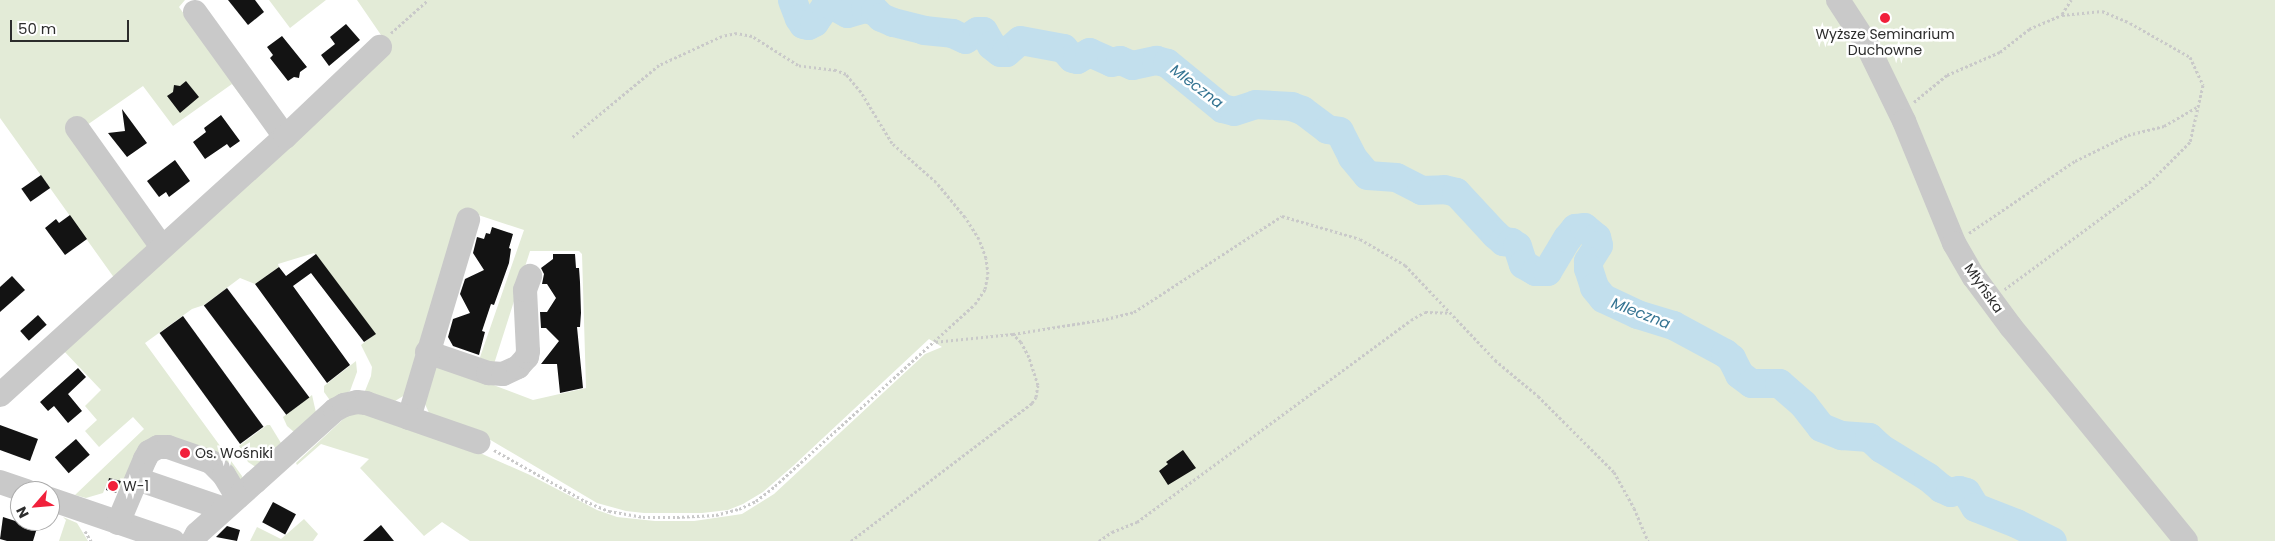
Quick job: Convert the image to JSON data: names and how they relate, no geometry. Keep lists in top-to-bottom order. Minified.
{"streets":{"street":["Młyńska"]},"water":["Mleczna"],"places":["Wyższe Seminarium Duchowne","Os. Wośniki","W-1"],"scale_bar":"50 m","north":"bottom left"}
